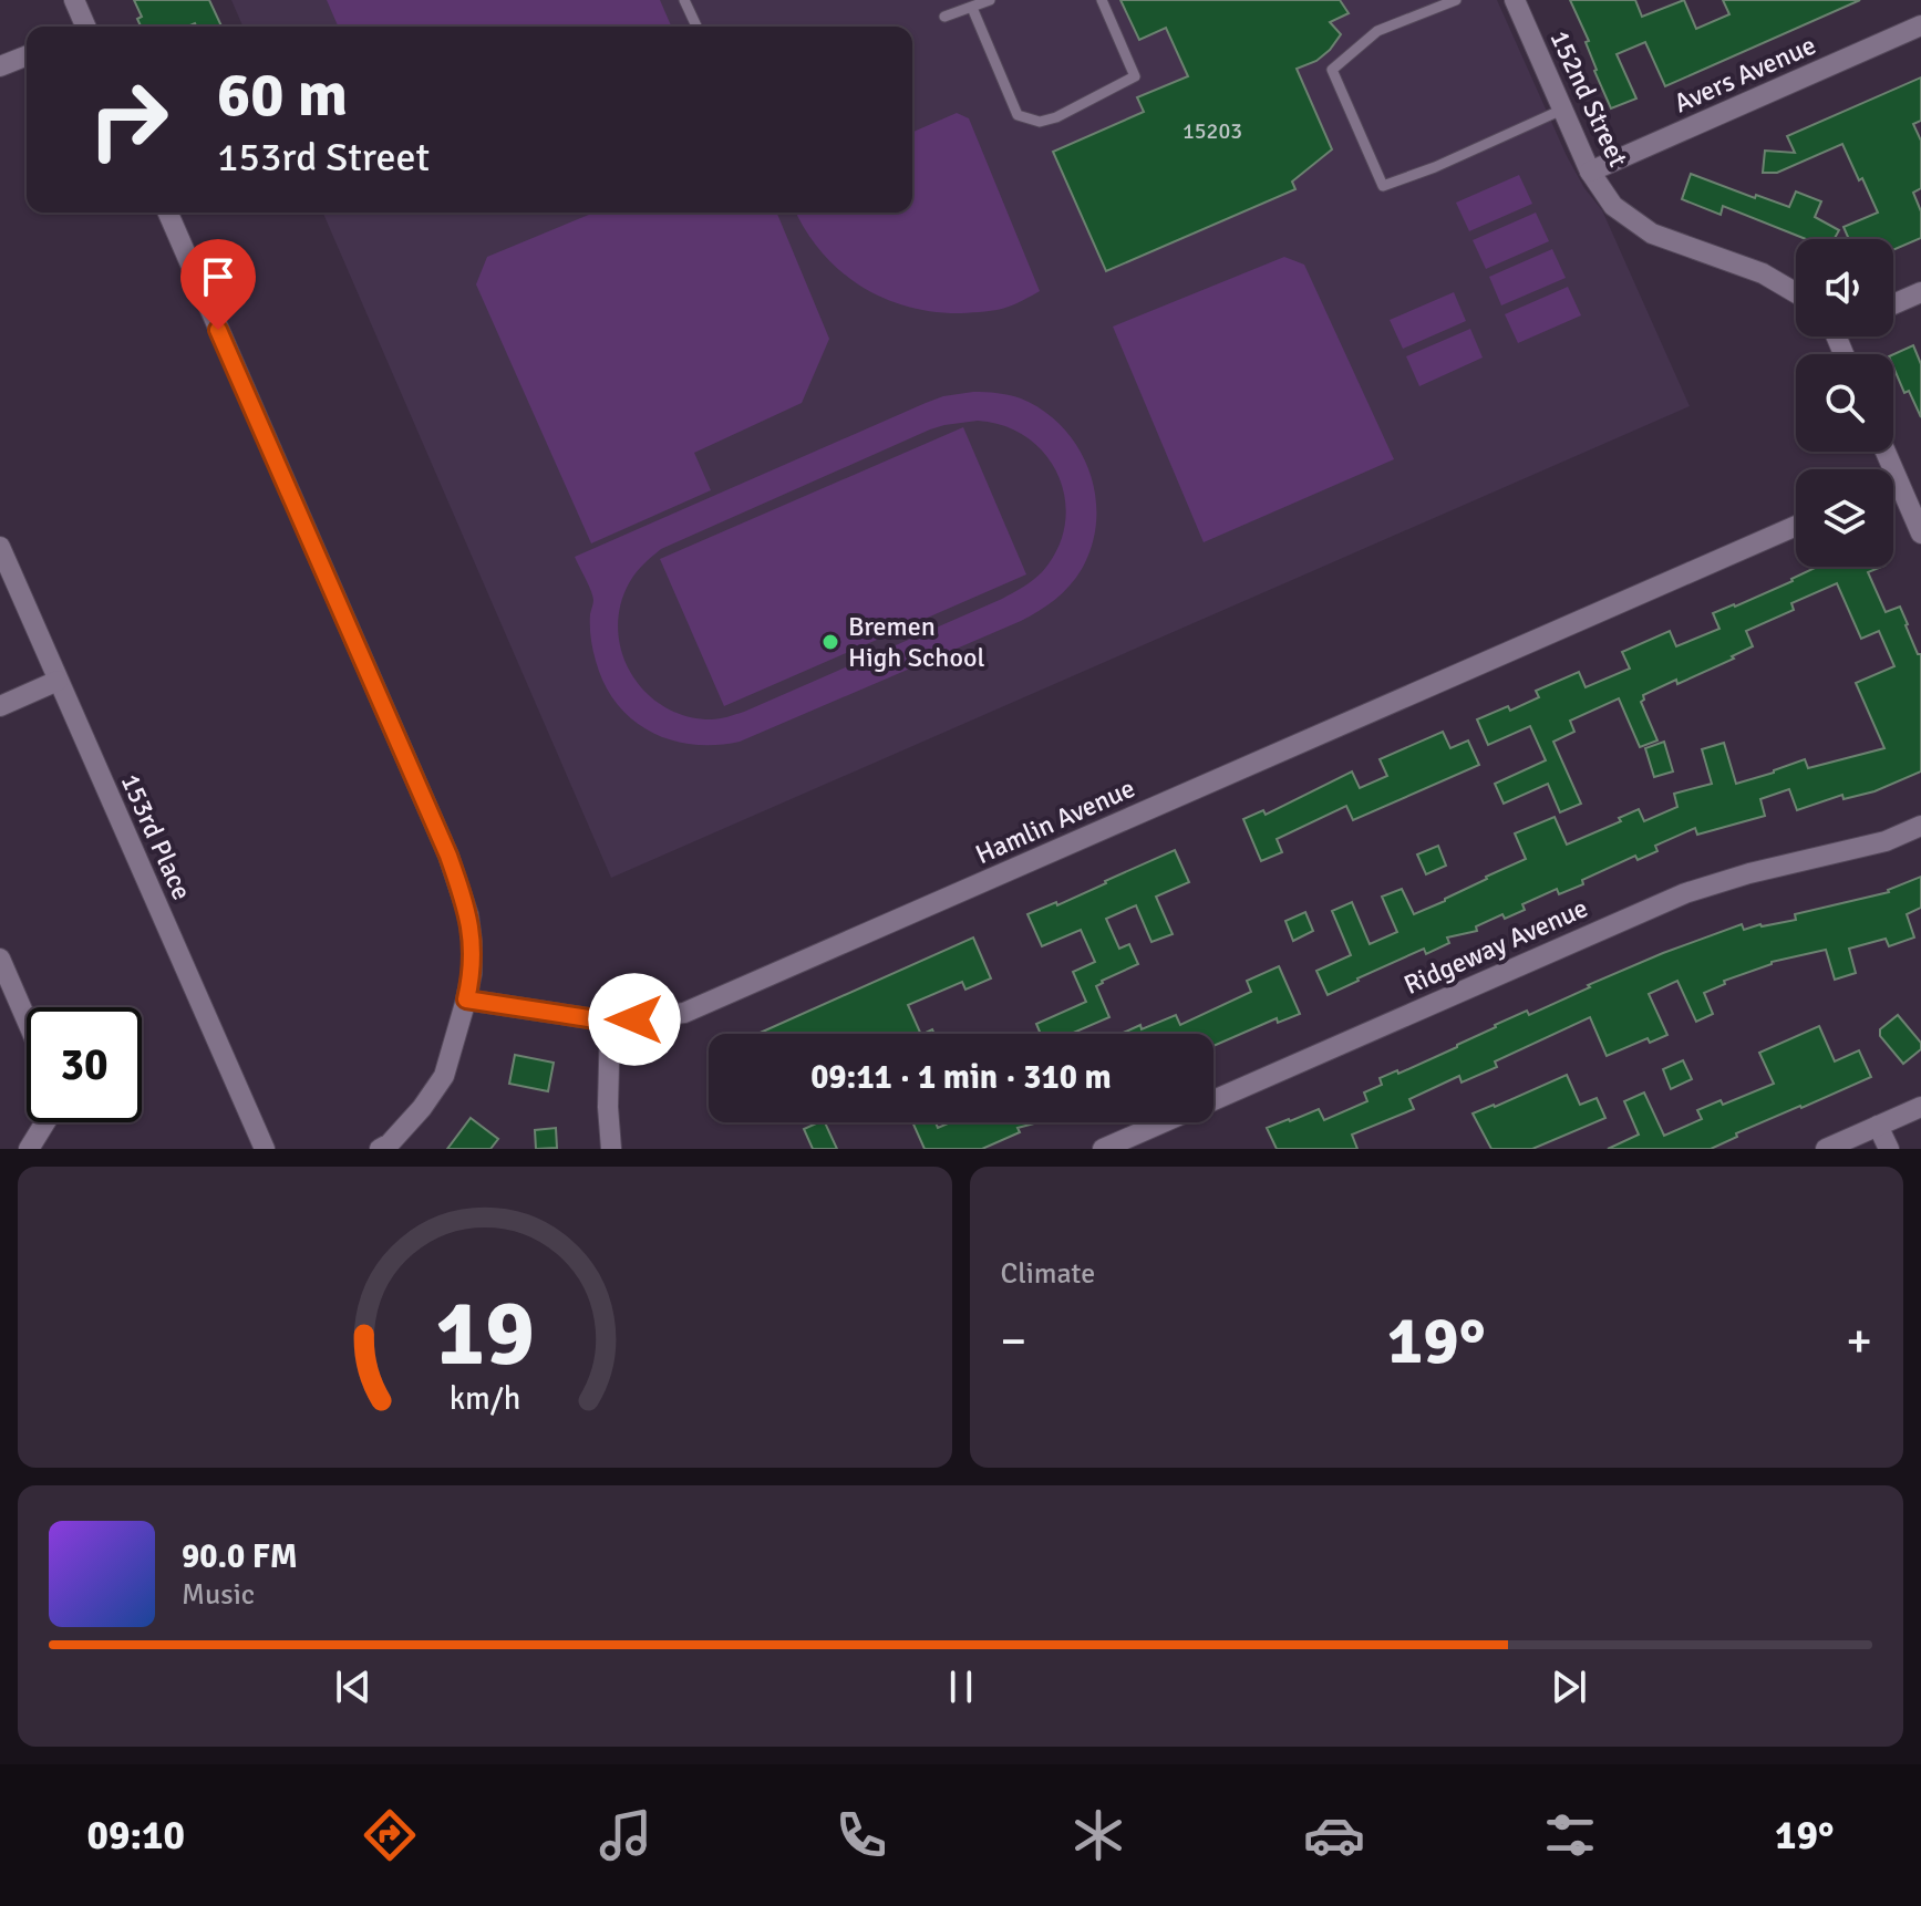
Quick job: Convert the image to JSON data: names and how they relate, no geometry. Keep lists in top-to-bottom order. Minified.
{"streets":{"street":["Avers Avenue","152nd Street","Hamlin Avenue","153rd Place","Ridgeway Avenue"]},"crossings":[["Avers Avenue","152nd Street"]],"places":["Bremen High School"],"house_numbers":["15203"],"page":{"turn":["60 m","153rd Street"],"limit":"30","trip":"09:11 · 1 min · 310 m","tile":"Climate","heat":["−","19°","+"],"song":["90.0 FM","Music"],"tabs":["09:10","19°"],"gauge":["19","km/h"]}}
